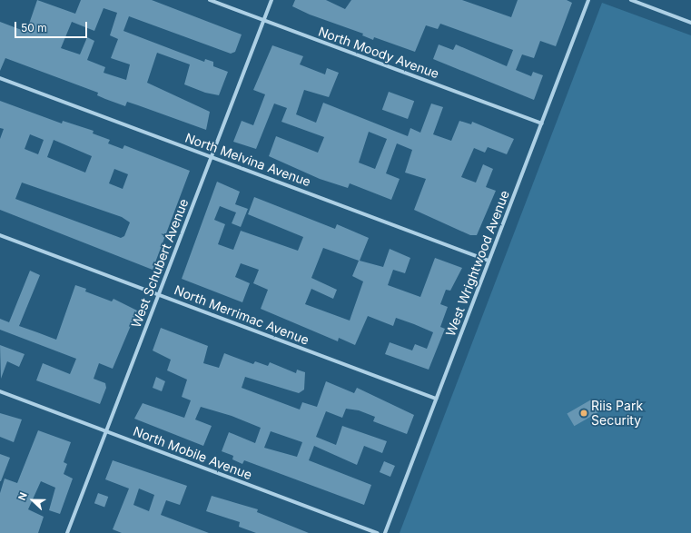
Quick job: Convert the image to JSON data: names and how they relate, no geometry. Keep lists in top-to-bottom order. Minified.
{"streets":{"street":["North Moody Avenue","North Melvina Avenue","West Schubert Avenue","West Wrightwood Avenue","North Merrimac Avenue","North Mobile Avenue"]},"crossings":[["North Moody Avenue","West Schubert Avenue"],["North Moody Avenue","West Wrightwood Avenue"],["North Melvina Avenue","West Schubert Avenue"],["North Melvina Avenue","West Wrightwood Avenue"],["West Schubert Avenue","North Merrimac Avenue"],["West Schubert Avenue","North Mobile Avenue"],["West Wrightwood Avenue","North Merrimac Avenue"]],"places":["Riis Park Security"],"scale_bar":"50 m","north":"left"}
